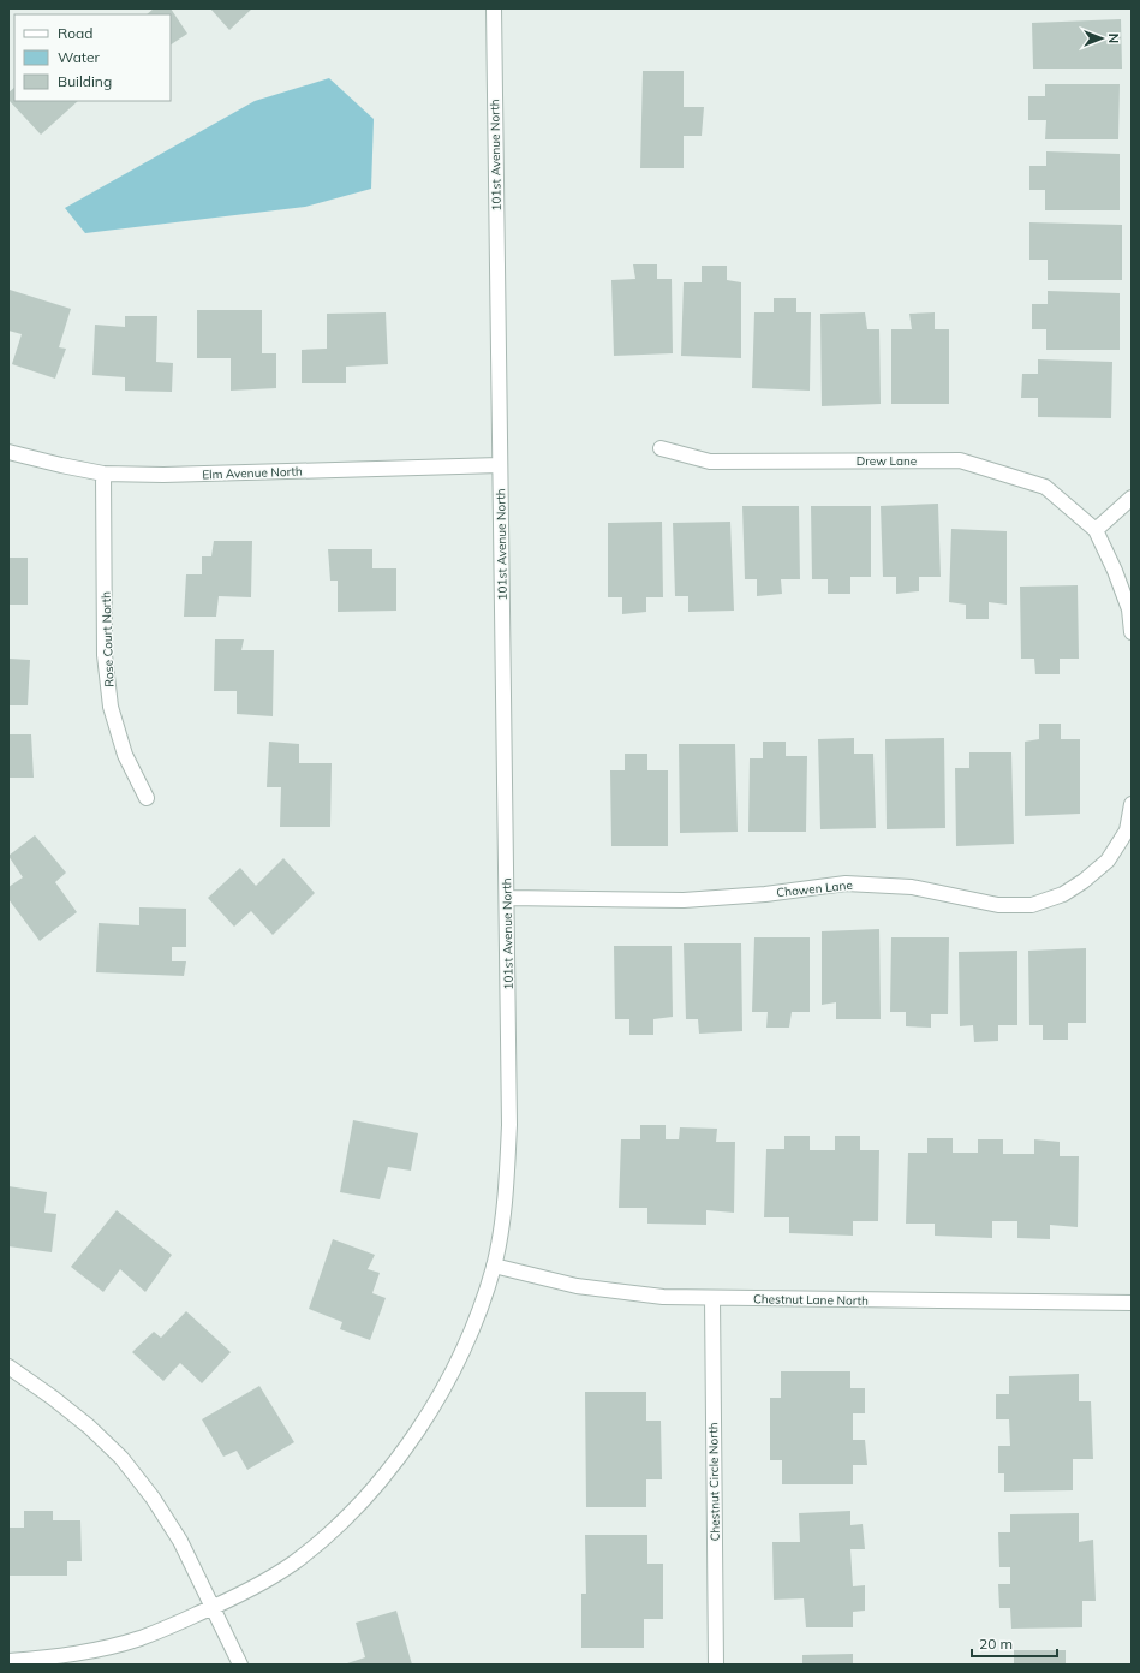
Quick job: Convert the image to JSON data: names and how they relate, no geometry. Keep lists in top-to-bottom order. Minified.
{"streets":{"street":["101st Avenue North","Drew Lane","Elm Avenue North","Rose Court North","Chowen Lane","Chestnut Lane North","Chestnut Circle North"]},"crossings":[["101st Avenue North","Elm Avenue North"],["101st Avenue North","Chowen Lane"],["101st Avenue North","Chestnut Lane North"],["Elm Avenue North","Rose Court North"],["Chestnut Lane North","Chestnut Circle North"]],"legend":["Road","Water","Building"],"scale_bar":"20 m","north":"right"}
